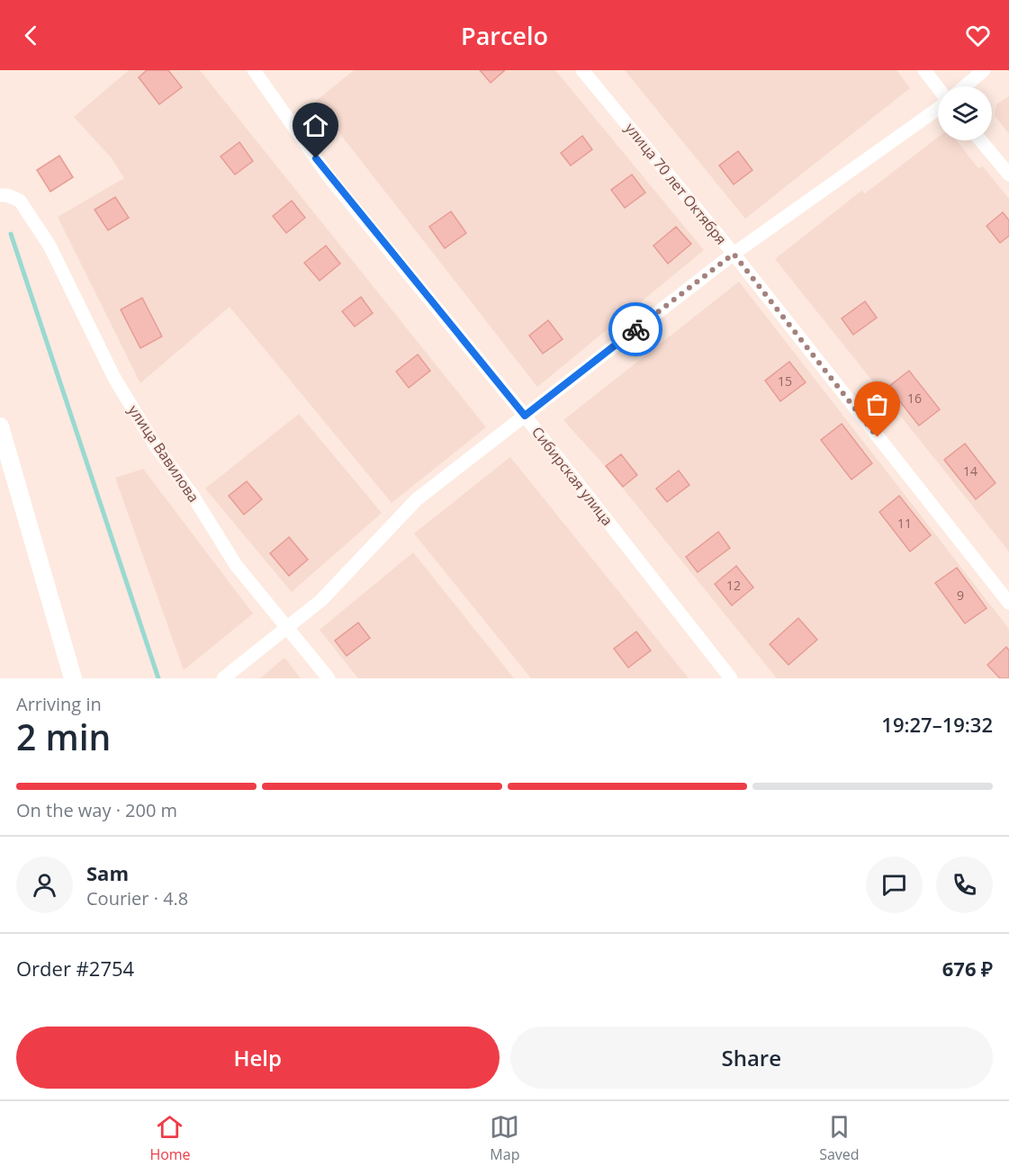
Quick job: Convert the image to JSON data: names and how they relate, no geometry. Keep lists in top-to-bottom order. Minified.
{"streets":{"street":["улица 70 лет Октября","улица Вавилова","Сибирская улица"]},"house_numbers":["15","16","14","11","12","9"],"page":{"header":"Parcelo","heading":["2 min","Arriving in","19:27–19:32"],"panel":["Sam","Courier · 4.8","Order #2754","676 ₽"],"bar":"On the way · 200 m","buttons":["Help","Share"],"tabs":["Home","Map","Saved"]}}
